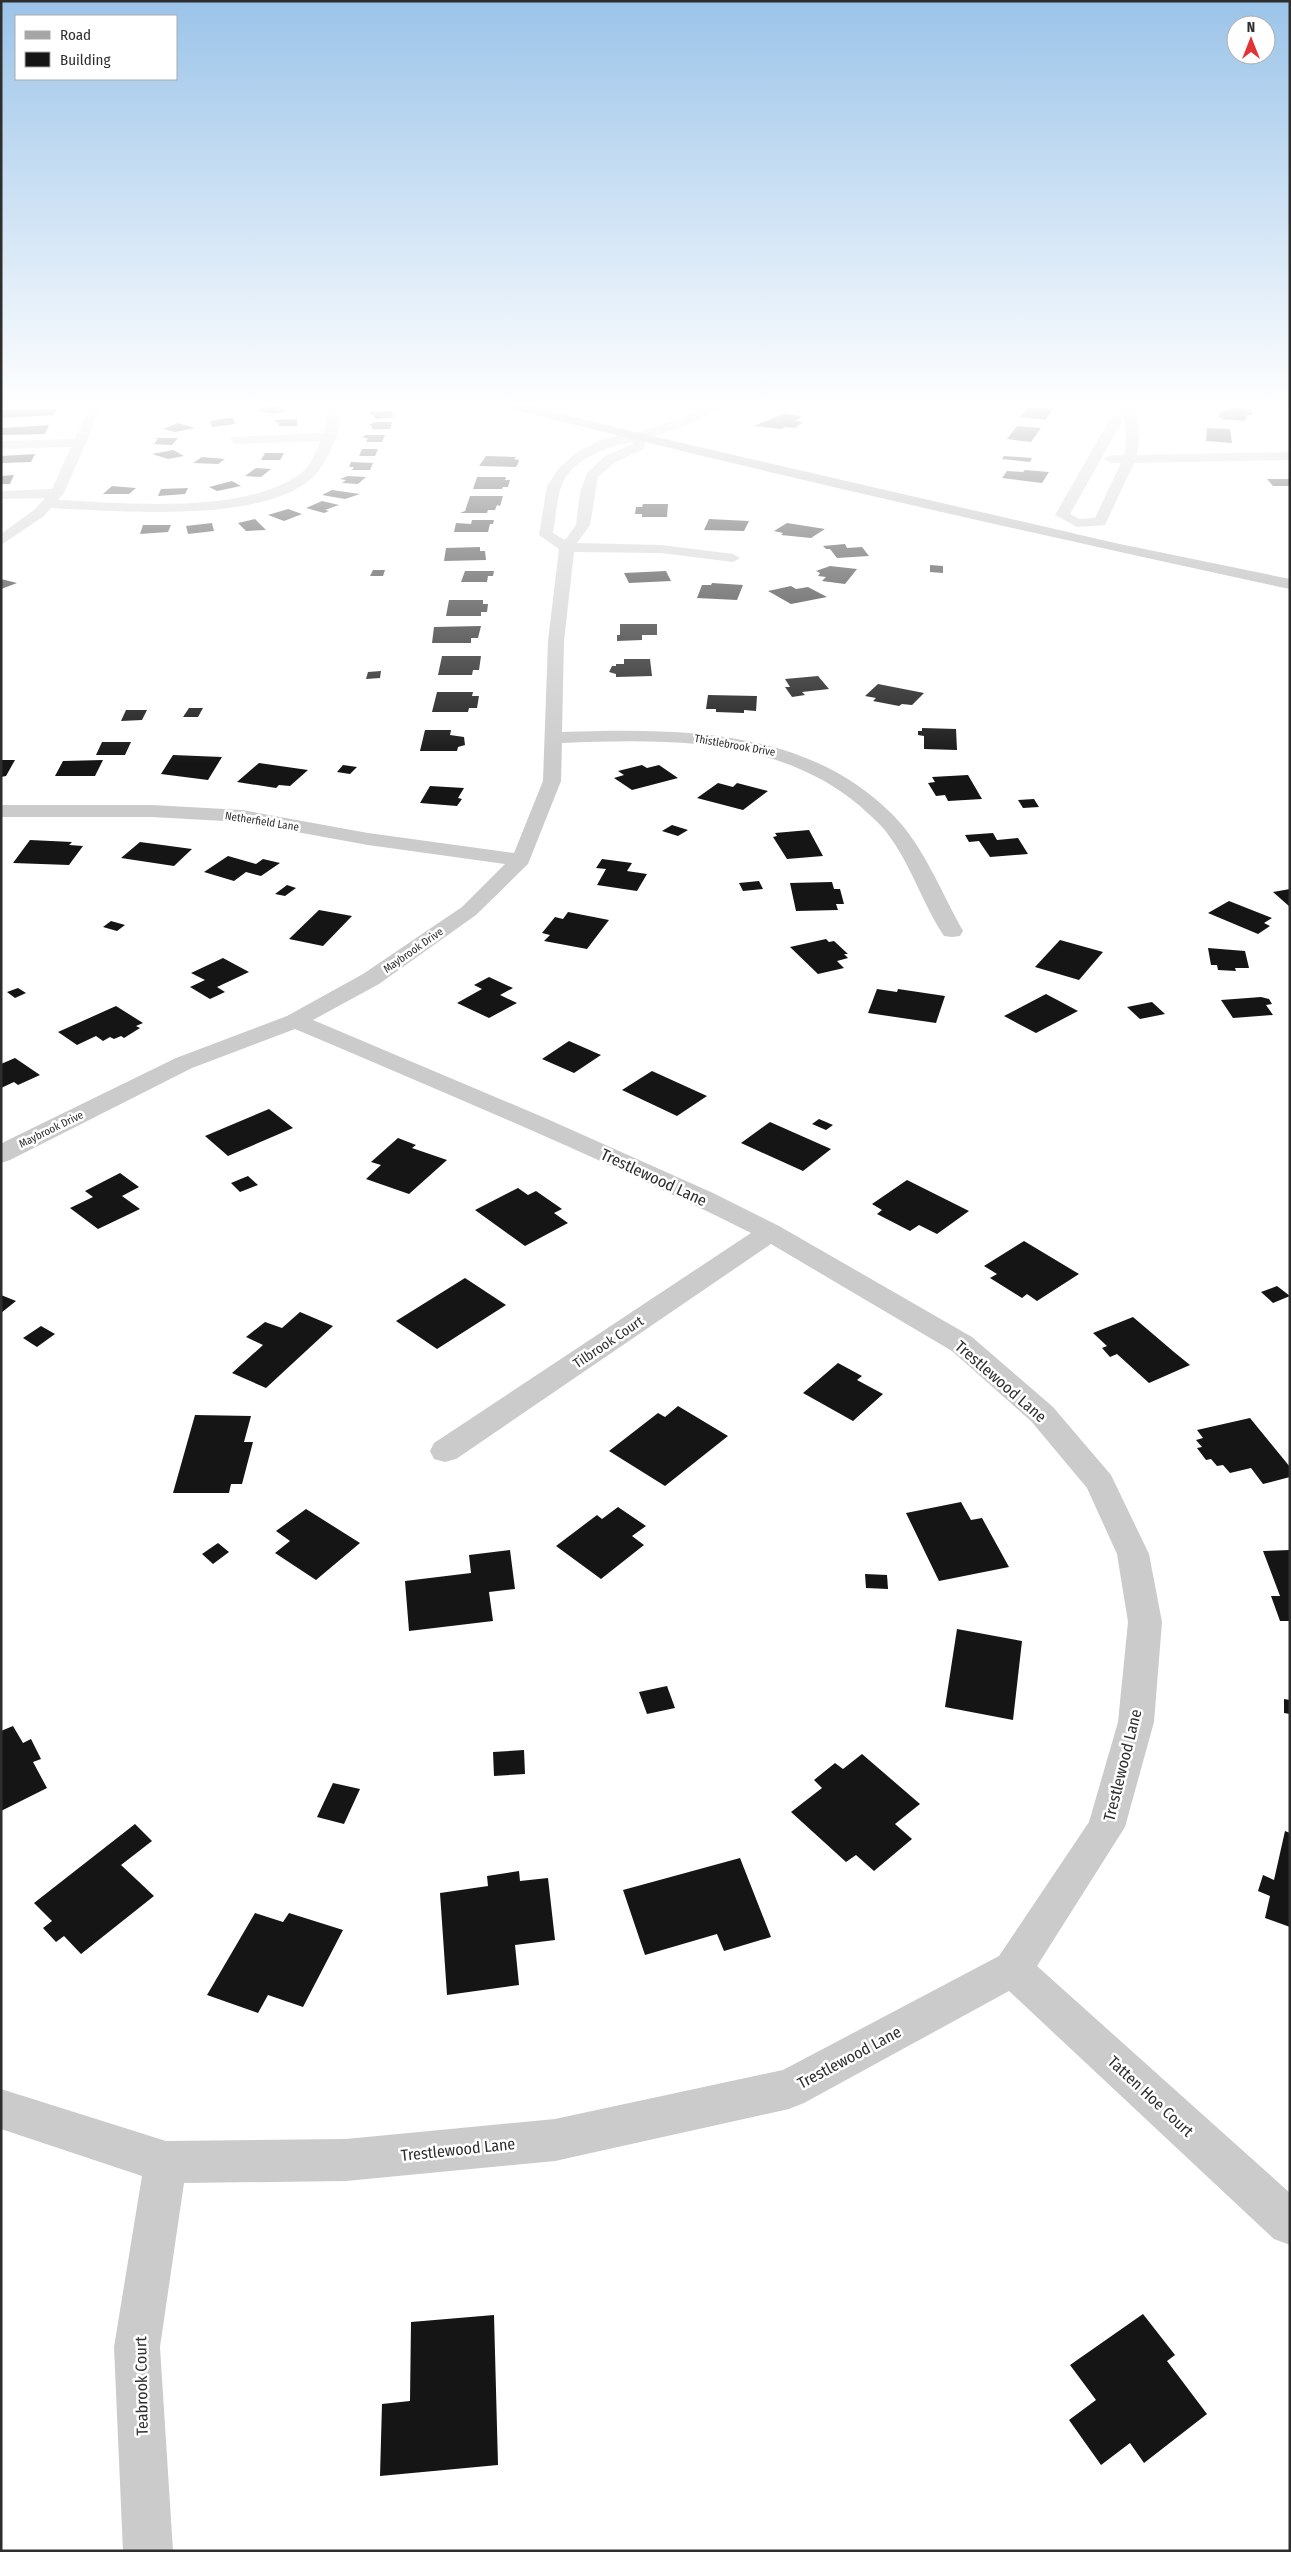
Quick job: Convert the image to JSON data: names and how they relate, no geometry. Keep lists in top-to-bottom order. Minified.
{"streets":{"street":["Thistlebrook Drive","Netherfield Lane","Maybrook Drive","Trestlewood Lane","Tilbrook Court","Tatten Hoe Court","Teabrook Court"]},"crossings":[["Thistlebrook Drive","Maybrook Drive"],["Netherfield Lane","Maybrook Drive"],["Maybrook Drive","Trestlewood Lane"],["Trestlewood Lane","Tilbrook Court"],["Trestlewood Lane","Tatten Hoe Court"],["Trestlewood Lane","Teabrook Court"]],"legend":["Road","Building"],"north":"top"}
